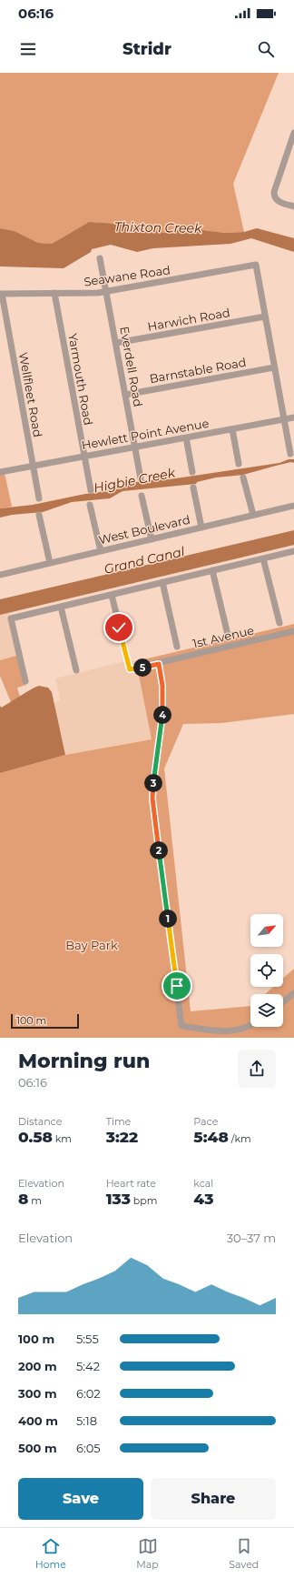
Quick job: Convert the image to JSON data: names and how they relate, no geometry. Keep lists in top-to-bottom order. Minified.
{"streets":{"street":["Seawane Road","Harwich Road","Everdell Road","Barnstable Road","Yarmouth Road","Wellfleet Road","Hewlett Point Avenue","West Boulevard","1st Avenue"]},"crossings":[["Seawane Road","Harwich Road"],["Seawane Road","Everdell Road"],["Seawane Road","Yarmouth Road"],["Seawane Road","Wellfleet Road"],["Harwich Road","Everdell Road"],["Everdell Road","Barnstable Road"],["Everdell Road","Hewlett Point Avenue"],["Yarmouth Road","Hewlett Point Avenue"],["Wellfleet Road","Hewlett Point Avenue"]],"water":["Thixton Creek","Higbie Creek","Grand Canal"],"parks":["Bay Park"],"scale_bar":"100 m","north":"top right","page":{"status":"06:16","header":"Stridr","pins":["5","4","3","2","1"],"scale":"100 m","heading":["Morning run","06:16"],"stats":[["Distance","0.58 km"],["Time","3:22"],["Pace","5:48 /km"],["Elevation","8 m"],["Heart rate","133 bpm"],["kcal","43"]],"chart":["Elevation","30–37 m"],"list":[{"name":"100 m","note":"5:55"},{"name":"200 m","note":"5:42"},{"name":"300 m","note":"6:02"},{"name":"400 m","note":"5:18"},{"name":"500 m","note":"6:05"}],"buttons":["Save","Share"],"tabs":["Home","Map","Saved"]}}
